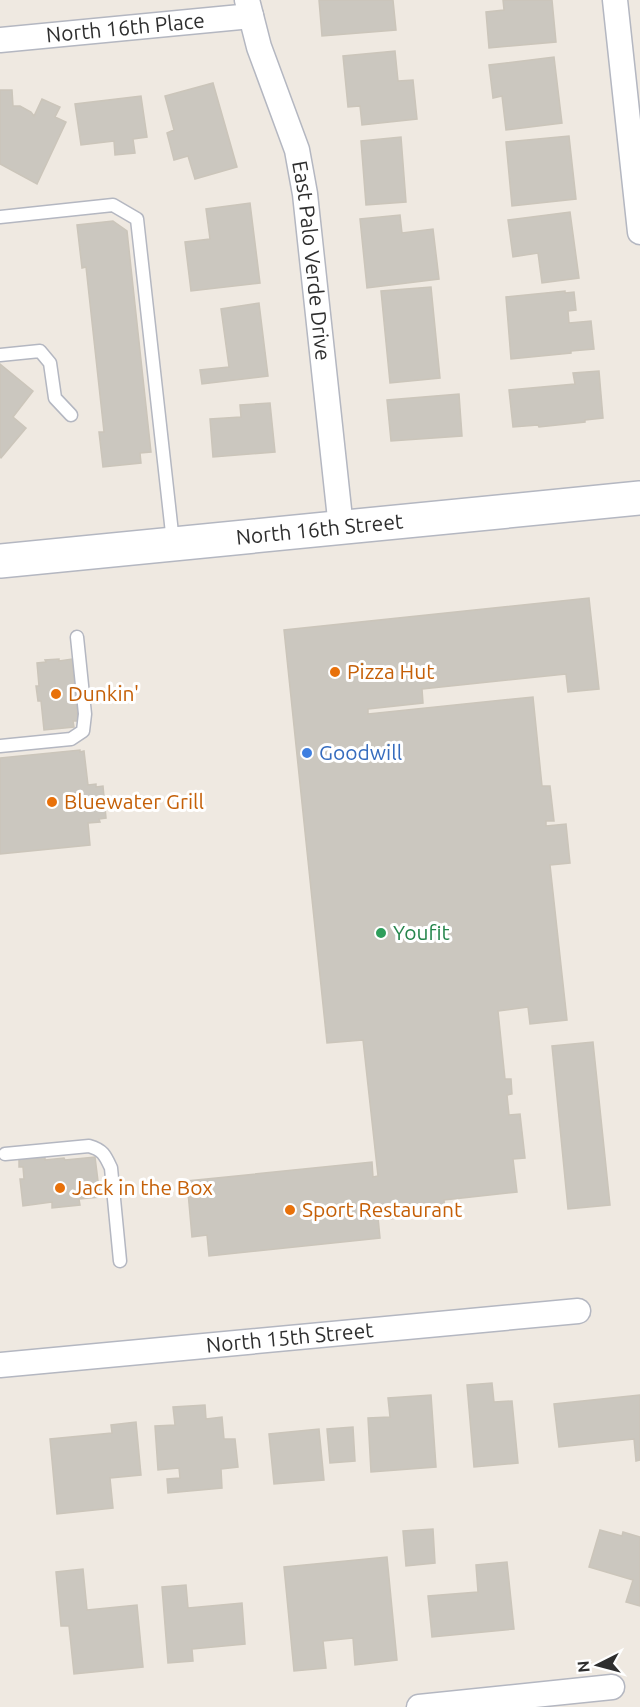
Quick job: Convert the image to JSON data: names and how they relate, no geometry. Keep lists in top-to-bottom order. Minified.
{"streets":{"main road":["North 16th Street"],"street":["North 16th Place","East Palo Verde Drive","North 15th Street"]},"crossings":[["North 16th Place","East Palo Verde Drive"],["East Palo Verde Drive","North 16th Street"]],"places":["Pizza Hut","Dunkin'","Goodwill","Bluewater Grill","Youfit","Jack in the Box","Sport Restaurant"],"north":"left"}
